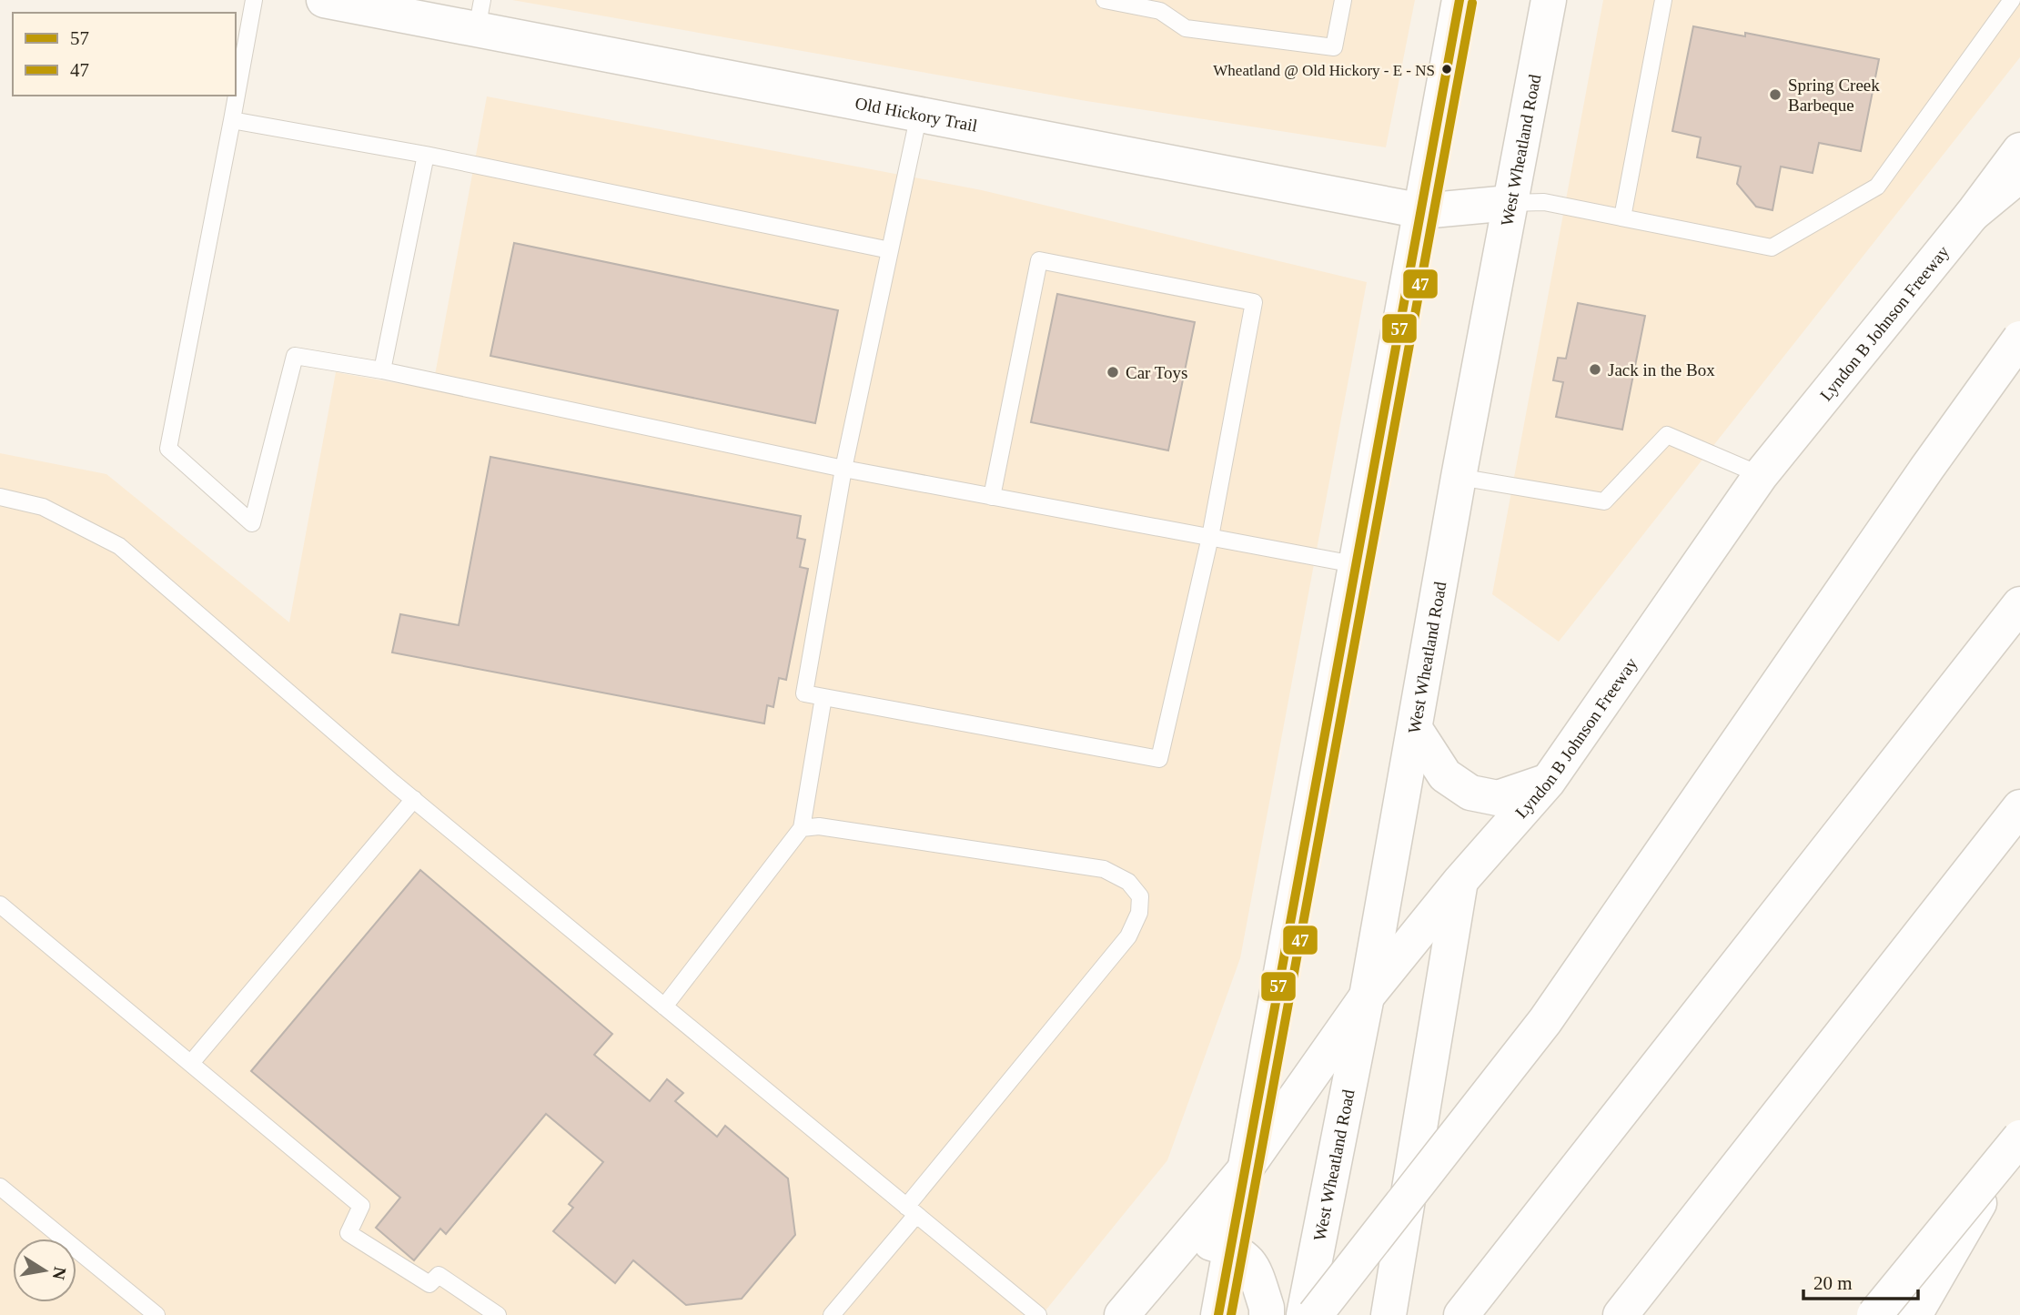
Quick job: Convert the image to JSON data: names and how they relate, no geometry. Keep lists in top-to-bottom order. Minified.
{"streets":{"main road":["Old Hickory Trail","West Wheatland Road","Lyndon B Johnson Freeway"]},"crossings":[["Old Hickory Trail","West Wheatland Road"],["West Wheatland Road","Lyndon B Johnson Freeway"]],"places":["Wheatland @ Old Hickory - E - NS","Spring Creek Barbeque","Jack in the Box","Car Toys"],"lines":["transit line 57","transit line 47"],"legend":["57","47"],"scale_bar":"20 m","north":"right"}
